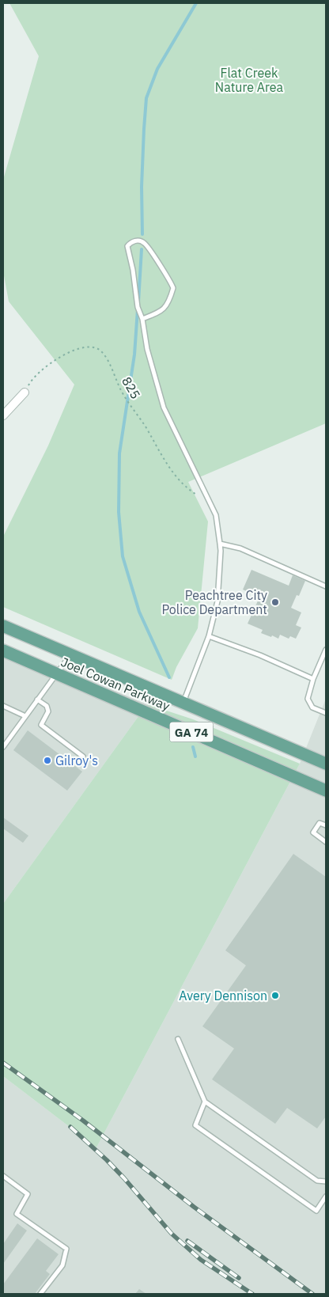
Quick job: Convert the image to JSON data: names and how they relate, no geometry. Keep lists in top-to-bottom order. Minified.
{"streets":{"main road":["Joel Cowan Parkway","GA 74"],"path":["825"]},"parks":["Flat Creek Nature Area"],"places":["Peachtree City Police Department","Gilroy's","Avery Dennison"]}
